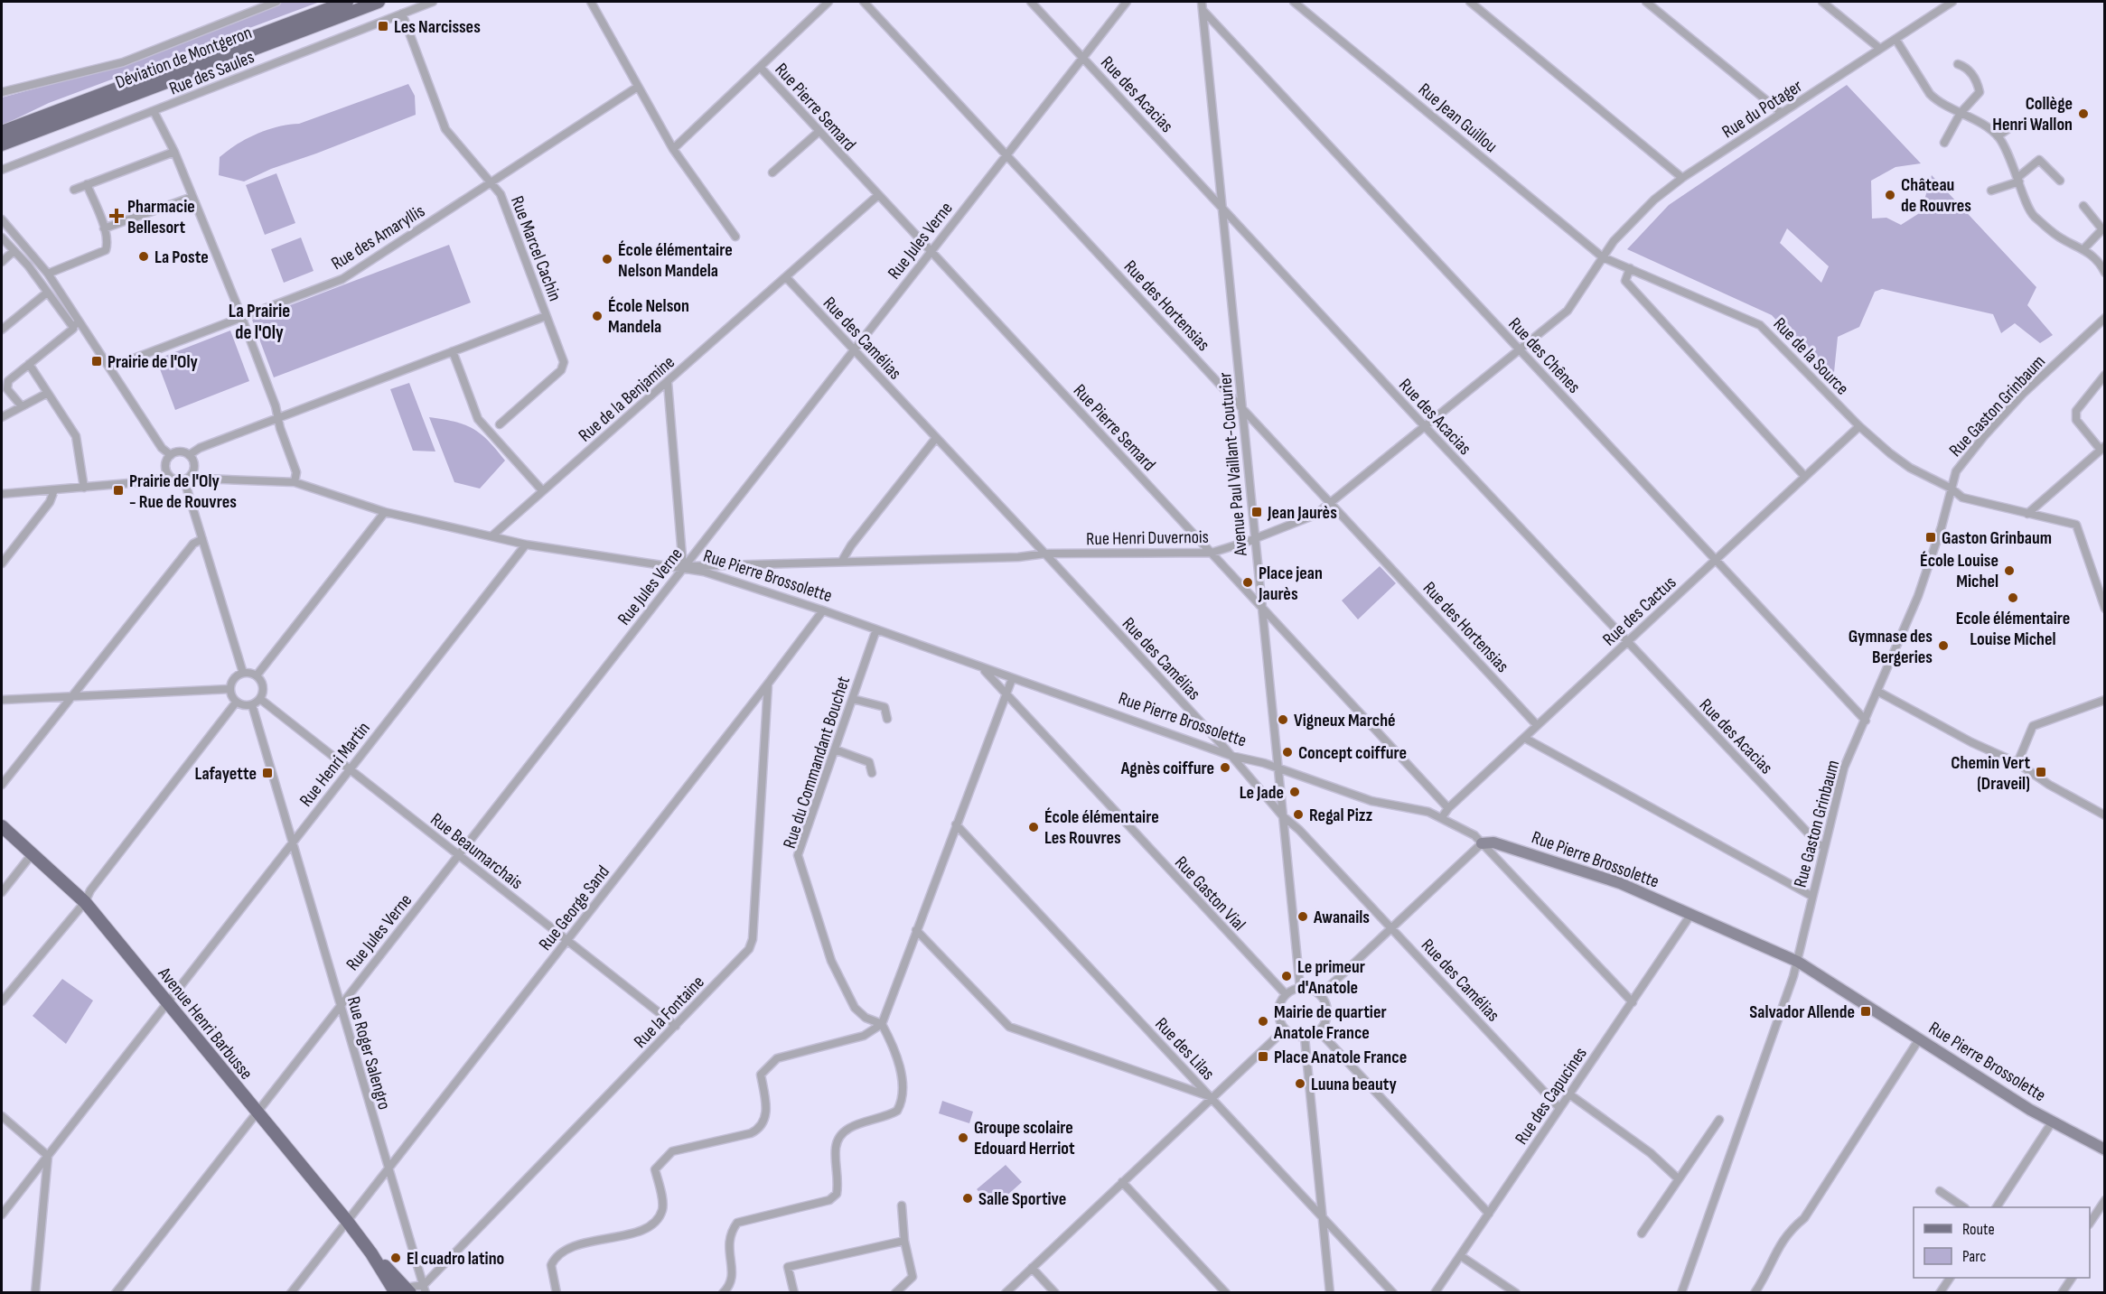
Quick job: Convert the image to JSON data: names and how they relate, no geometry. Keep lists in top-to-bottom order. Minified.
{"streets":{"main road":["Déviation de Montgeron","Avenue Henri Barbusse"],"street":["Rue des Saules","Rue des Acacias","Rue Pierre Semard","Rue du Potager","Rue Jean Guillou","Rue des Amaryllis","Rue Jules Verne","Rue Marcel Cachin","Rue des Hortensias","Rue des Camélias","Rue des Chênes","Rue de la Source","Rue de la Benjamine","Rue Gaston Grinbaum","Avenue Paul Vaillant-Couturier","Rue Henri Duvernois","Rue Pierre Brossolette","Rue des Cactus","Rue du Commandant Bouchet","Rue Henri Martin","Rue Beaumarchais","Rue Gaston Vial","Rue George Sand","Rue la Fontaine","Rue des Lilas","Rue Roger Salengro","Rue des Capucines"]},"crossings":[["Rue des Saules","Rue Marcel Cachin"],["Rue des Acacias","Rue Jules Verne"],["Rue des Acacias","Rue Gaston Grinbaum"],["Rue des Acacias","Avenue Paul Vaillant-Couturier"],["Rue des Acacias","Rue Henri Duvernois"],["Rue des Acacias","Rue des Cactus"],["Rue Pierre Semard","Rue Jules Verne"],["Rue Pierre Semard","Rue de la Benjamine"],["Rue Pierre Semard","Avenue Paul Vaillant-Couturier"],["Rue Pierre Semard","Rue Henri Duvernois"],["Rue Pierre Semard","Rue des Cactus"],["Rue du Potager","Rue Jean Guillou"],["Rue du Potager","Rue de la Source"],["Rue du Potager","Rue Henri Duvernois"],["Rue Jean Guillou","Rue de la Source"],["Rue Jean Guillou","Rue Henri Duvernois"],["Rue des Amaryllis","Rue Marcel Cachin"],["Rue Jules Verne","Rue des Hortensias"],["Rue Jules Verne","Rue des Camélias"],["Rue Jules Verne","Rue Henri Duvernois"],["Rue Jules Verne","Rue Pierre Brossolette"],["Rue Jules Verne","Rue Beaumarchais"],["Rue Jules Verne","Avenue Henri Barbusse"],["Rue Jules Verne","Rue Roger Salengro"],["Rue des Hortensias","Avenue Paul Vaillant-Couturier"],["Rue des Hortensias","Rue Henri Duvernois"],["Rue des Hortensias","Rue des Cactus"],["Rue des Camélias","Rue de la Benjamine"],["Rue des Camélias","Avenue Paul Vaillant-Couturier"],["Rue des Camélias","Rue Henri Duvernois"],["Rue des Camélias","Rue Pierre Brossolette"],["Rue des Camélias","Rue des Capucines"],["Rue des Chênes","Rue Gaston Grinbaum"],["Rue des Chênes","Avenue Paul Vaillant-Couturier"],["Rue des Chênes","Rue Henri Duvernois"],["Rue des Chênes","Rue des Cactus"],["Rue de la Source","Rue Gaston Grinbaum"],["Rue de la Source","Rue Henri Duvernois"],["Rue de la Source","Rue des Cactus"],["Rue de la Benjamine","Rue Pierre Brossolette"],["Rue Gaston Grinbaum","Rue Pierre Brossolette"],["Avenue Paul Vaillant-Couturier","Rue Henri Duvernois"],["Avenue Paul Vaillant-Couturier","Rue Pierre Brossolette"],["Avenue Paul Vaillant-Couturier","Rue Gaston Vial"],["Rue Henri Duvernois","Rue Pierre Brossolette"],["Rue Pierre Brossolette","Rue des Cactus"],["Rue Pierre Brossolette","Rue du Commandant Bouchet"],["Rue Pierre Brossolette","Rue Henri Martin"],["Rue Pierre Brossolette","Rue Gaston Vial"],["Rue Pierre Brossolette","Rue George Sand"],["Rue Pierre Brossolette","Rue des Capucines"],["Rue Henri Martin","Rue Beaumarchais"],["Rue Henri Martin","Avenue Henri Barbusse"],["Rue Henri Martin","Rue Roger Salengro"],["Rue Beaumarchais","Rue George Sand"],["Rue Beaumarchais","Rue la Fontaine"],["Rue Beaumarchais","Rue Roger Salengro"],["Rue George Sand","Rue la Fontaine"],["Rue George Sand","Avenue Henri Barbusse"],["Rue George Sand","Rue Roger Salengro"],["Rue la Fontaine","Rue Roger Salengro"]],"districts":["La Prairie de l'Oly"],"places":{"transit":["Les Narcisses","Prairie de l'Oly","Prairie de l'Oly - Rue de Rouvres","Jean Jaurès","Gaston Grinbaum","Chemin Vert (Draveil)","Lafayette","Salvador Allende","Place Anatole France"],"other":["Collège Henri Wallon","Château de Rouvres","La Poste","École élémentaire Nelson Mandela","École Nelson Mandela","École Louise Michel","Place jean Jaurès","Ecole élémentaire Louise Michel","Gymnase des Bergeries","Vigneux Marché","Concept coiffure","Agnès coiffure","Le Jade","Regal Pizz","École élémentaire Les Rouvres","Awanails","Le primeur d'Anatole","Mairie de quartier Anatole France","Luuna beauty","Groupe scolaire Edouard Herriot","Salle Sportive","El cuadro latino"],"health":["Pharmacie Bellesort"]},"legend":["Route","Parc"]}
